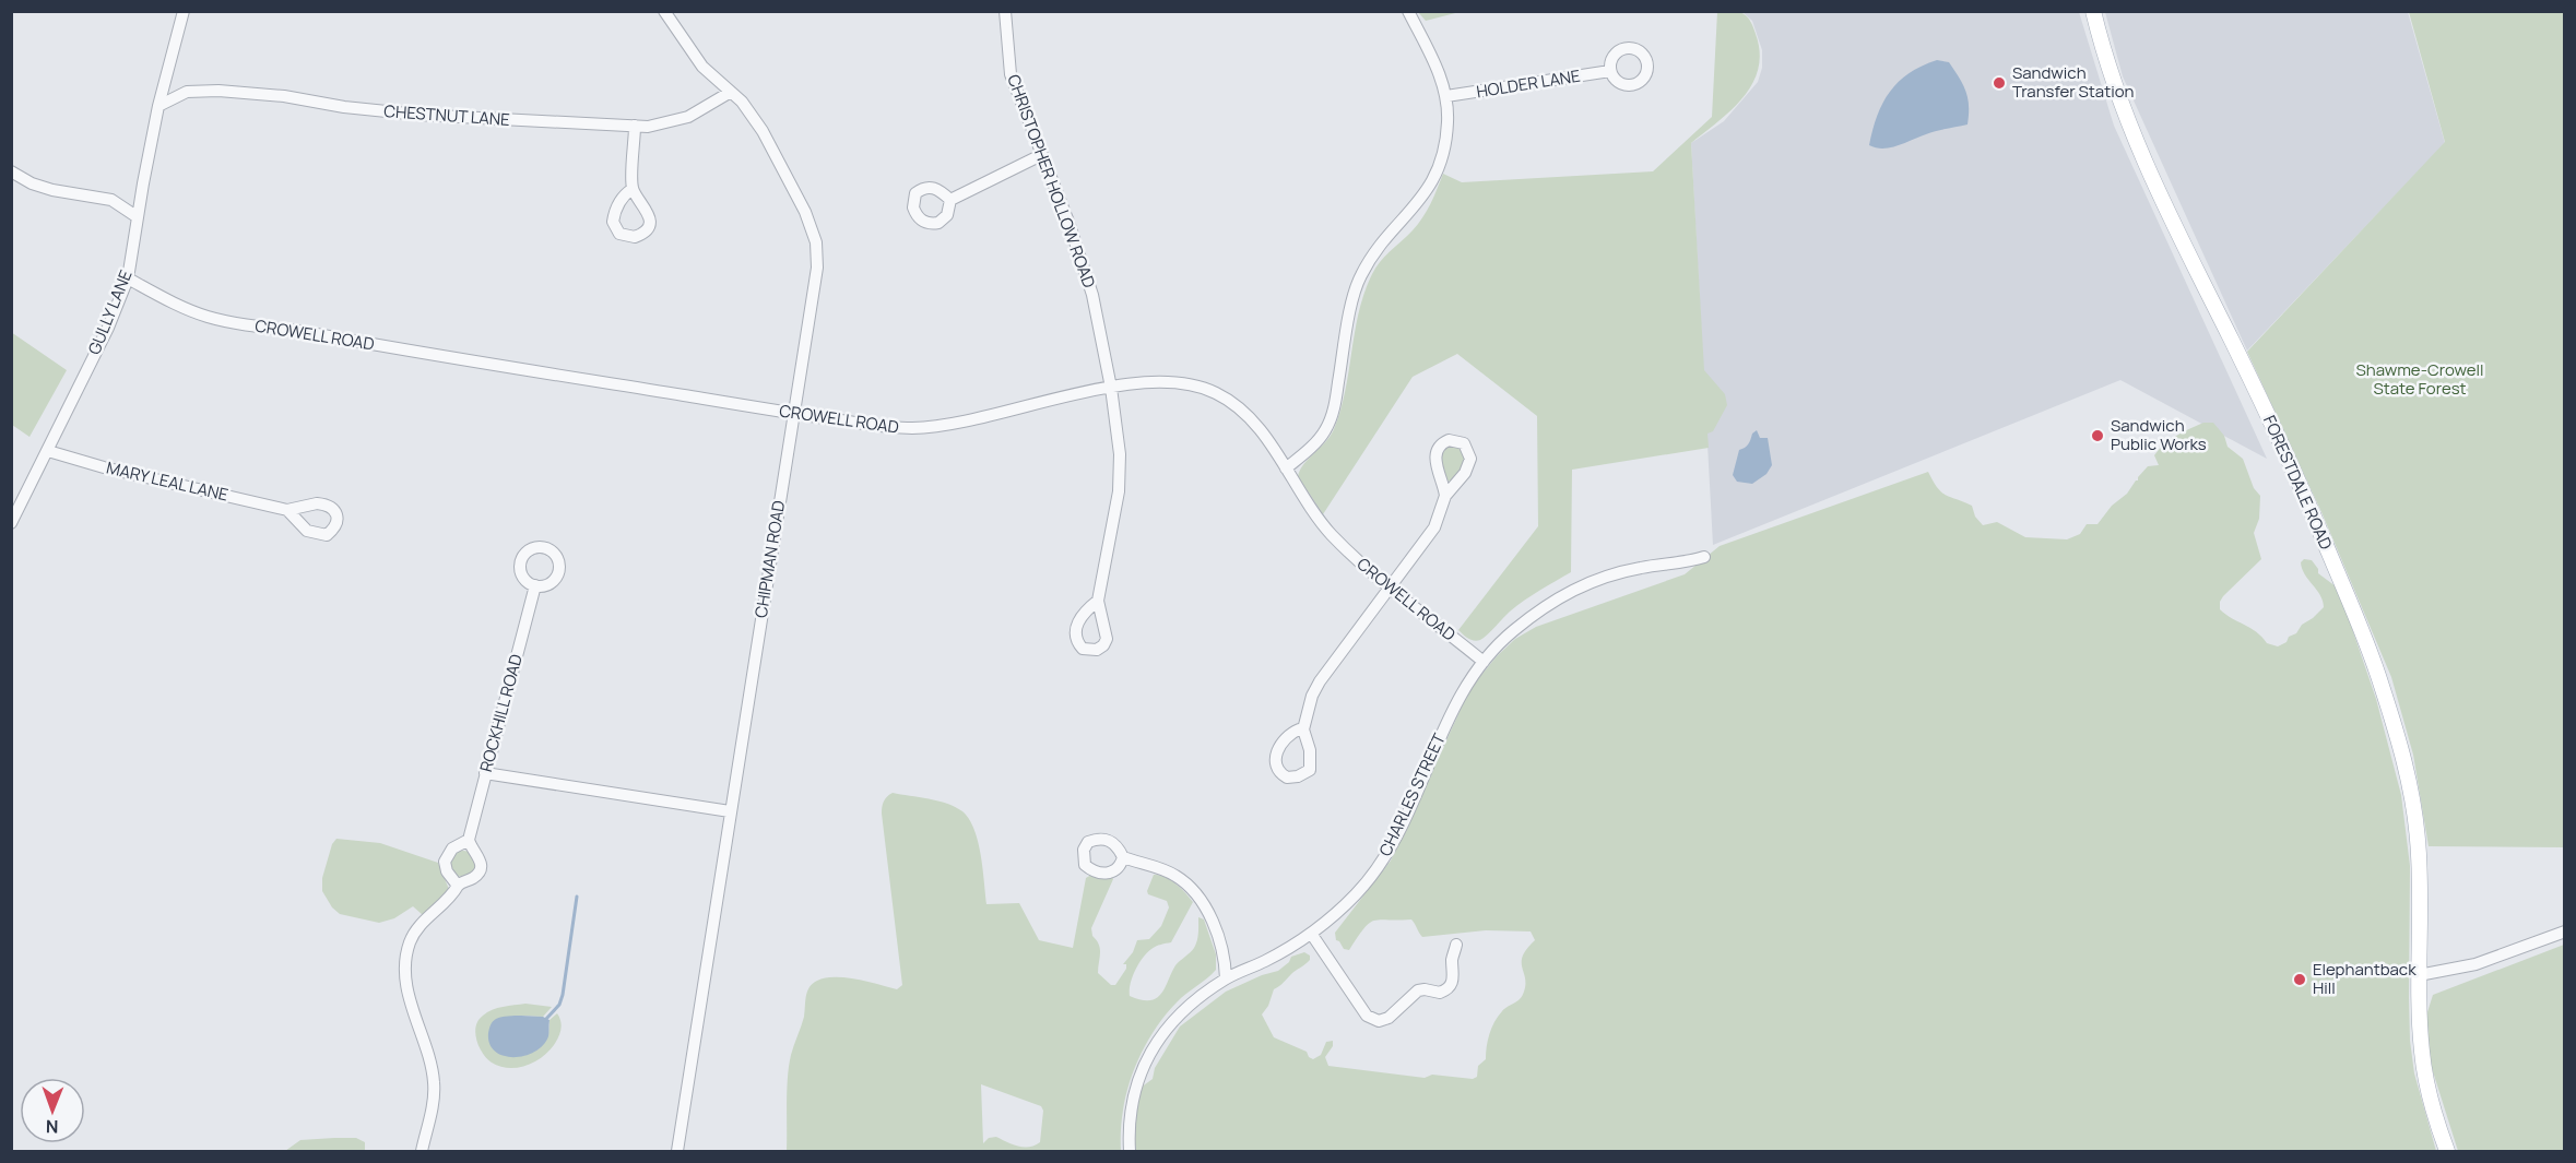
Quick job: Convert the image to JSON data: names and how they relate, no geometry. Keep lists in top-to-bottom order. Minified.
{"streets":{"main road":["FORESTDALE ROAD"],"street":["HOLDER LANE","CHESTNUT LANE","CHRISTOPHER HOLLOW ROAD","GULLY LANE","CROWELL ROAD","MARY LEAL LANE","CHIPMAN ROAD","ROCKHILL ROAD","CHARLES STREET"]},"crossings":[["CHESTNUT LANE","GULLY LANE"],["CHESTNUT LANE","CHIPMAN ROAD"],["CHRISTOPHER HOLLOW ROAD","CROWELL ROAD"],["GULLY LANE","CROWELL ROAD"],["GULLY LANE","MARY LEAL LANE"],["CROWELL ROAD","CHIPMAN ROAD"],["CROWELL ROAD","CHARLES STREET"]],"parks":["Shawme-Crowell State Forest"],"places":["Sandwich Transfer Station","Sandwich Public Works","Elephantback Hill"],"north":"bottom"}
